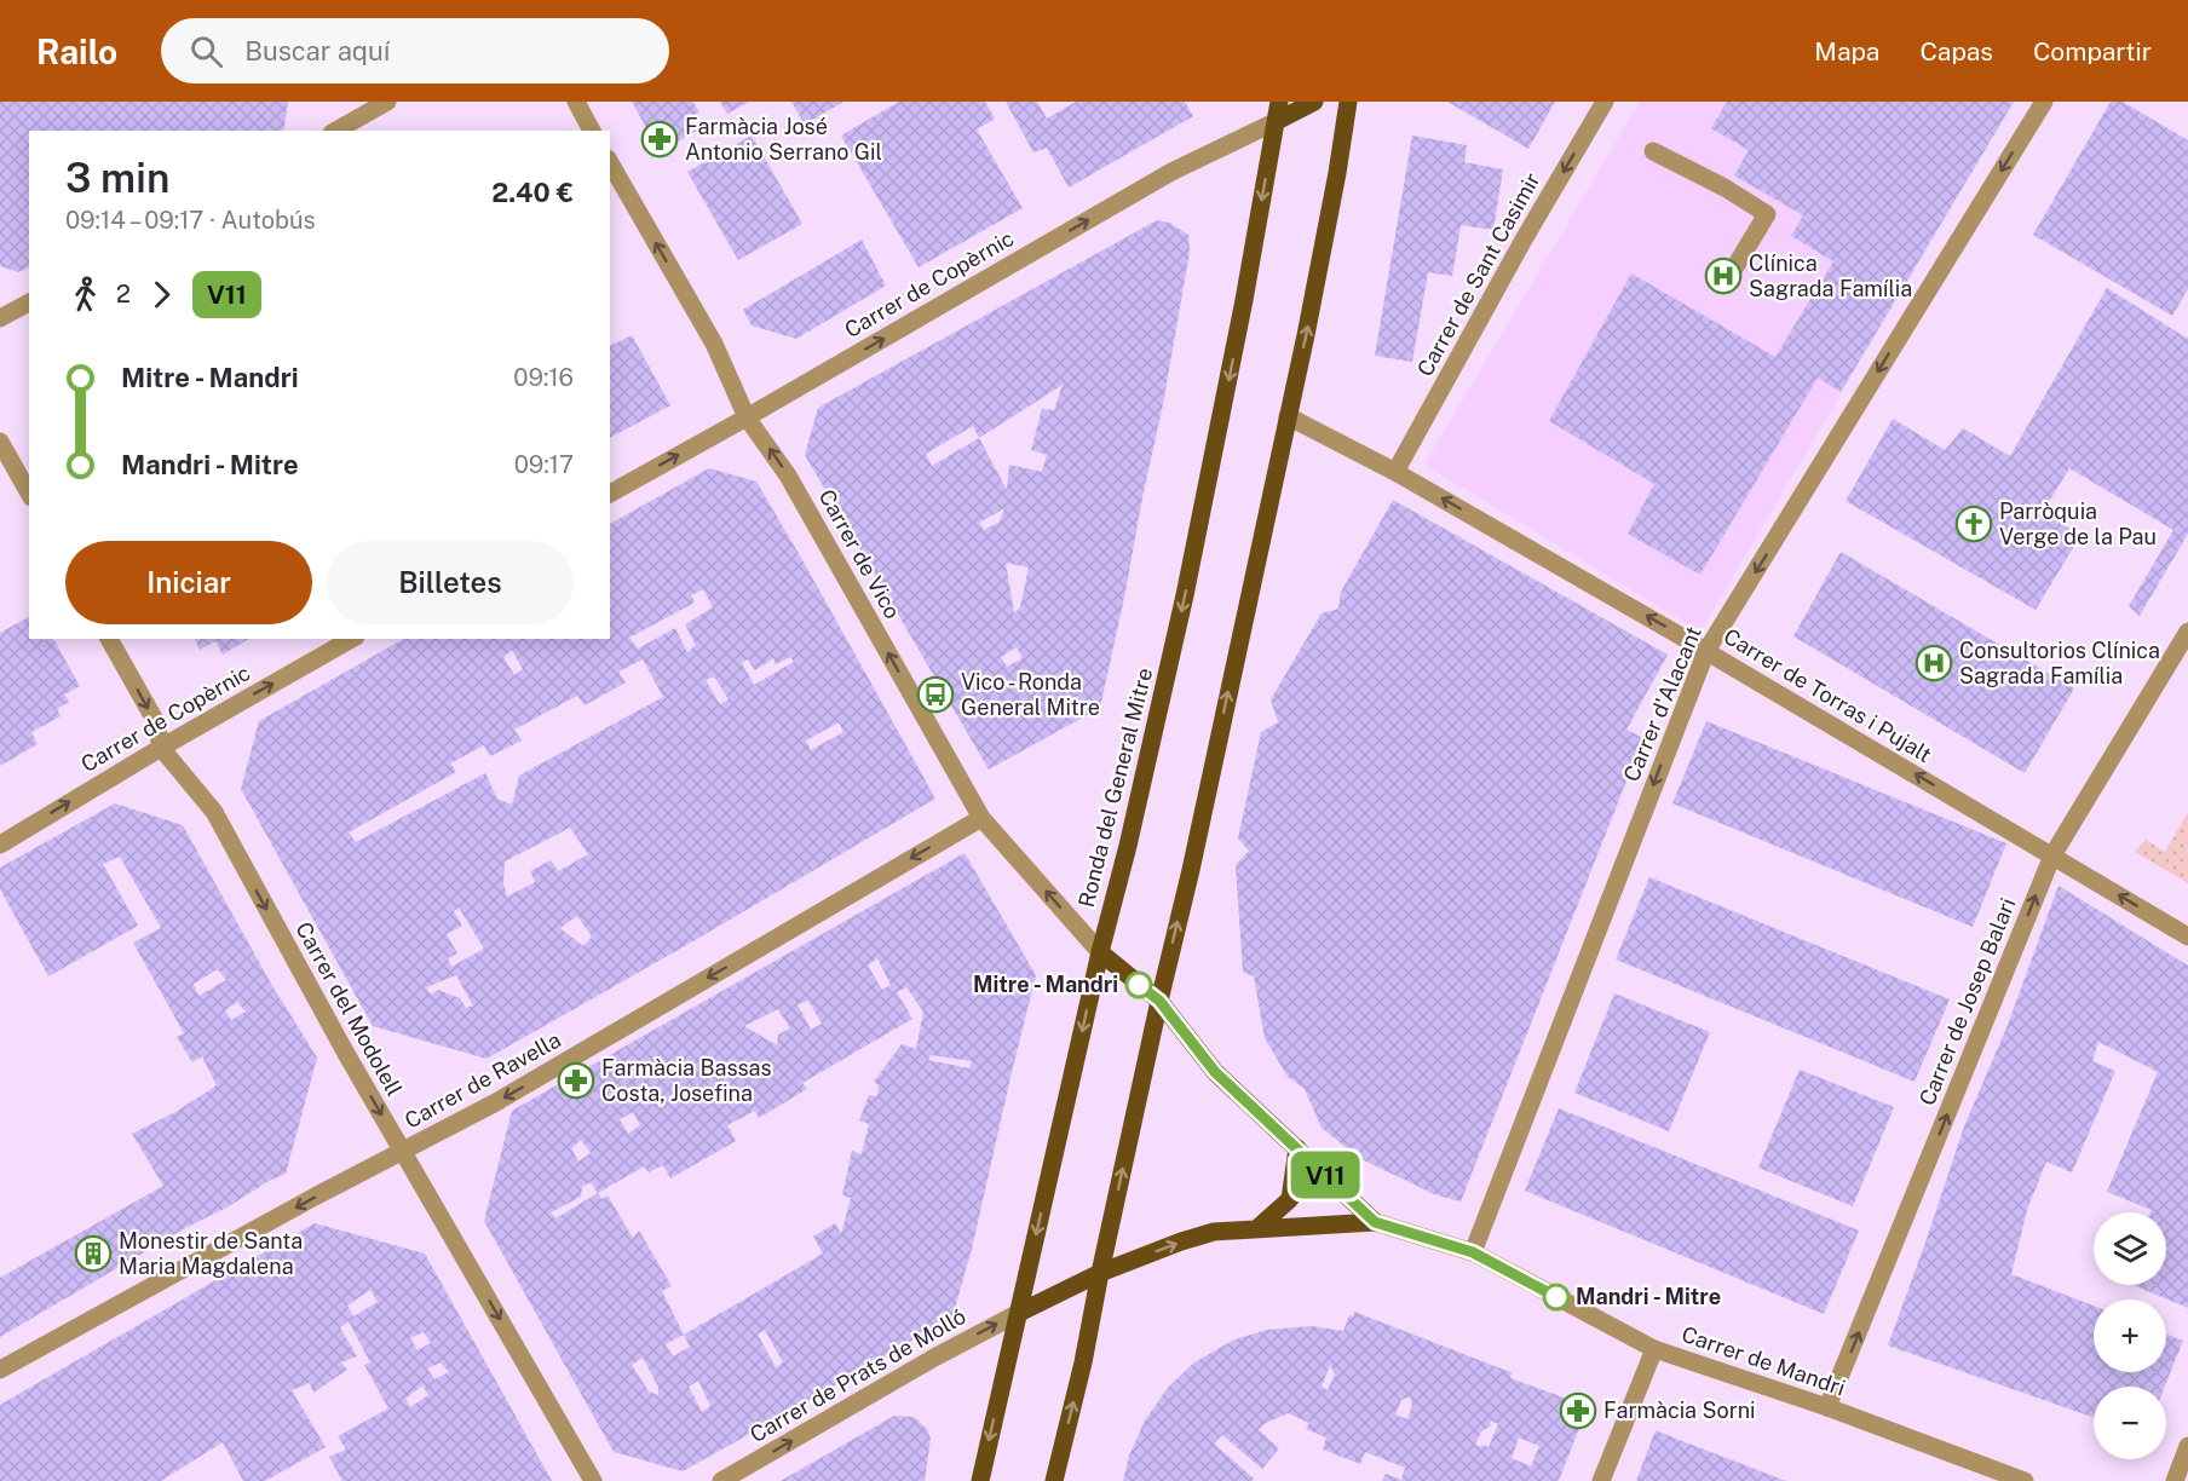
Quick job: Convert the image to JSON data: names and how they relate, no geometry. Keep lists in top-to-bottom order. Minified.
{"streets":{"main road":["Ronda del General Mitre"],"street":["Carrer de Sant Casimir","Carrer de Copèrnic","Carrer de Vico","Carrer de Torras i Pujalt","Carrer d'Alacant","Carrer de Josep Balari","Carrer del Modolell","Carrer de Ravella","Carrer de Mandri","Carrer de Prats de Molló"]},"crossings":[["Carrer de Sant Casimir","Carrer de Torras i Pujalt"],["Carrer de Copèrnic","Carrer de Vico"],["Carrer de Copèrnic","Ronda del General Mitre"],["Carrer de Copèrnic","Carrer del Modolell"],["Carrer de Vico","Ronda del General Mitre"],["Carrer de Vico","Carrer de Ravella"],["Carrer de Torras i Pujalt","Carrer d'Alacant"],["Carrer de Torras i Pujalt","Carrer de Josep Balari"],["Carrer d'Alacant","Carrer de Mandri"],["Ronda del General Mitre","Carrer de Prats de Molló"],["Carrer de Josep Balari","Carrer de Mandri"],["Carrer del Modolell","Carrer de Ravella"]],"one_way":["Carrer de Sant Casimir","Carrer de Copèrnic","Carrer de Vico","Carrer de Torras i Pujalt","Carrer d'Alacant","Carrer de Josep Balari","Carrer del Modolell","Carrer de Ravella","Carrer de Prats de Molló"],"places":{"pharmacy":["Farmàcia José Antonio Serrano Gil","Farmàcia Bassas Costa, Josefina","Farmàcia Sorni"],"hospital":["Clínica Sagrada Família","Consultorios Clínica Sagrada Família"],"church":["Parròquia Verge de la Pau"],"bus stop":["Vico - Ronda General Mitre"],"other":["Mitre - Mandri","Mandri - Mitre"],"building":["Monestir de Santa Maria Magdalena"]},"lines":["bus line V11"],"page":{"header":"Railo","search":"Buscar aquí","nav":["Mapa","Capas","Compartir"],"on_map":"V11","heading":["3 min","09:14 – 09:17 · Autobús","2.40 €"],"legs":["2","V11"],"list":[{"name":"Mitre - Mandri","value":"09:16"},{"name":"Mandri - Mitre","value":"09:17"}],"buttons":["Iniciar","Billetes"],"map_buttons":["+","−"]}}
